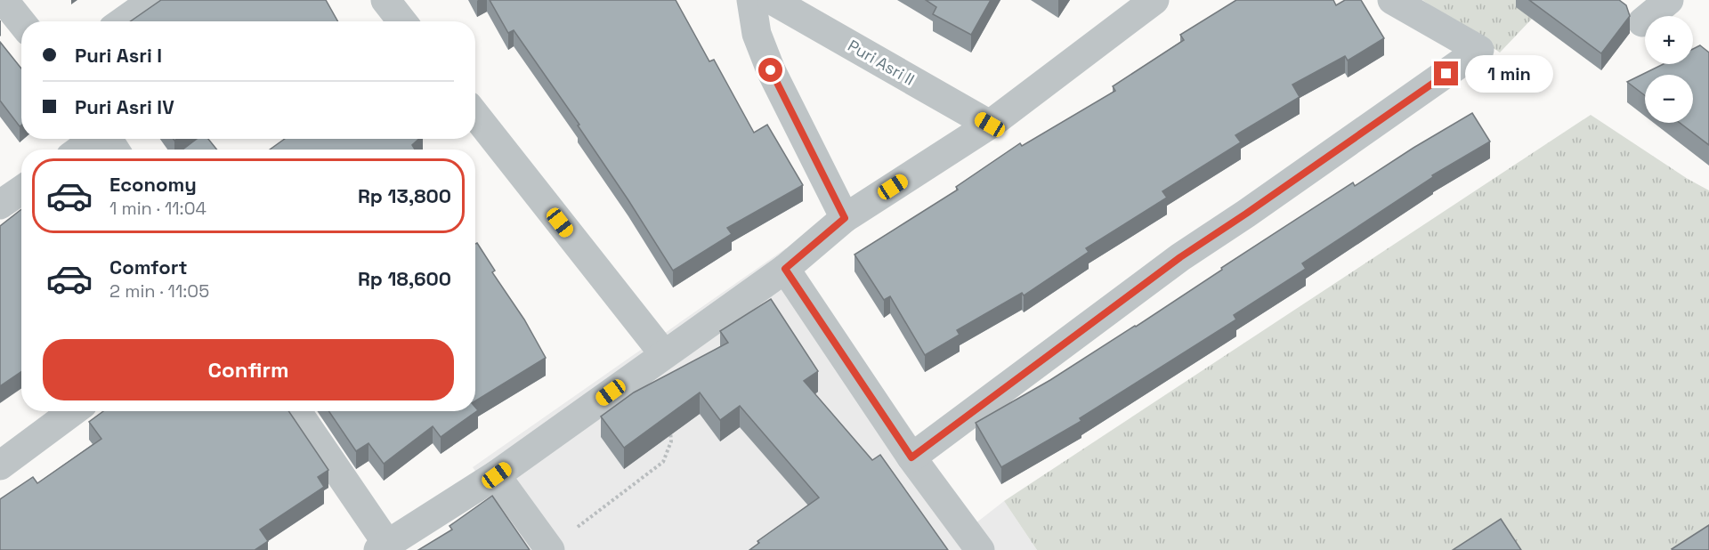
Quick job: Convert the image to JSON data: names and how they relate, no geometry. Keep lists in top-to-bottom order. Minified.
{"streets":{"street":["Puri Asri II"]},"page":{"map_buttons":["+","−"],"banner":["Puri Asri I","Puri Asri IV"],"bubble":"1 min","list":[{"name":"Economy","note":"1 min · 11:04","value":"Rp 13,800"},{"name":"Comfort","note":"2 min · 11:05","value":"Rp 18,600"}],"buttons":"Confirm"}}
